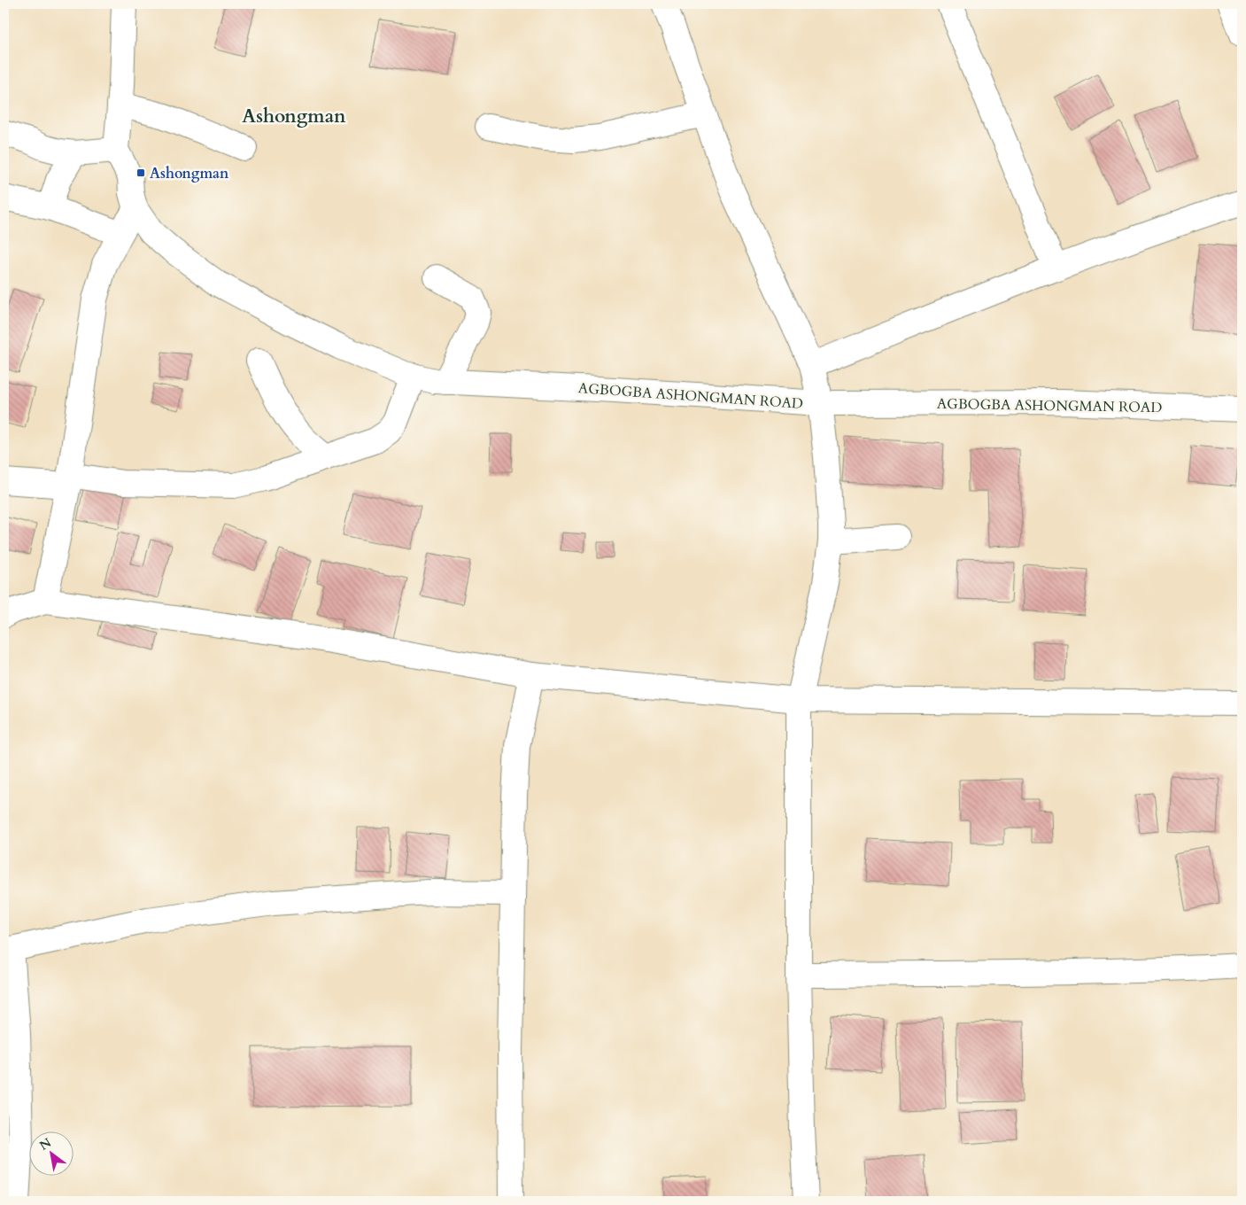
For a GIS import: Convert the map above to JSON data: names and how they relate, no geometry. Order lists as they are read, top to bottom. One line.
{"streets":{"street":["AGBOGBA ASHONGMAN ROAD"]},"districts":["Ashongman"],"places":{"transit":["Ashongman"]},"north":"top left"}
